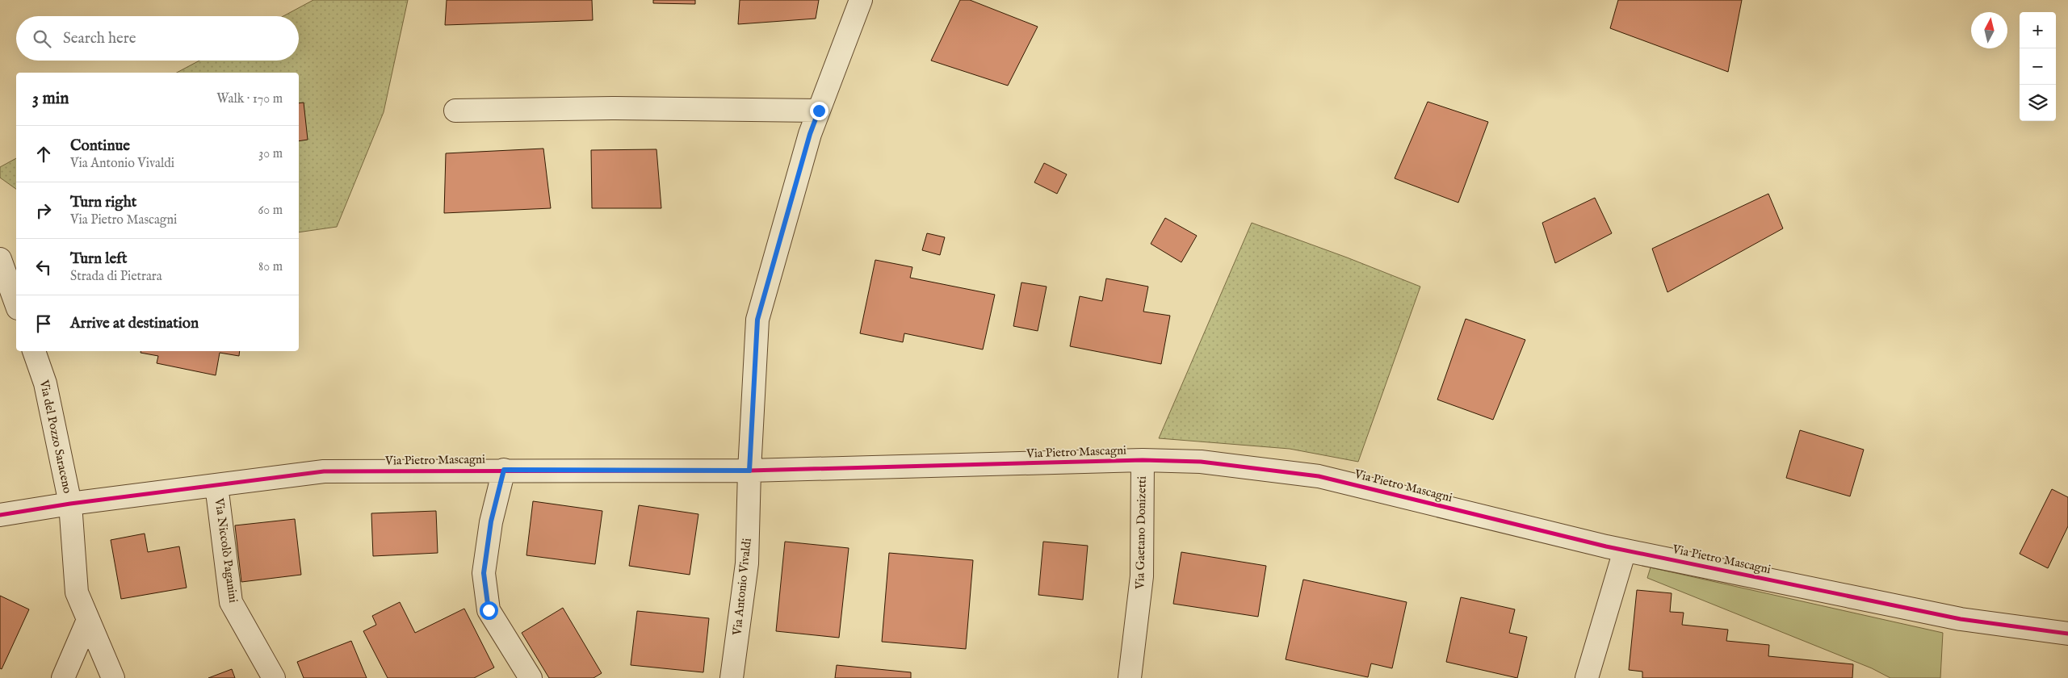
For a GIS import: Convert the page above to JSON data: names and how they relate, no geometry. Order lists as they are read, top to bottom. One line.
{"streets":{"street":["Via del Pozzo Saraceno","Via Pietro Mascagni","Via Gaetano Donizetti","Via Niccolò Paganini","Via Antonio Vivaldi"]},"crossings":[["Via del Pozzo Saraceno","Via Pietro Mascagni"],["Via Pietro Mascagni","Via Gaetano Donizetti"],["Via Pietro Mascagni","Via Niccolò Paganini"],["Via Pietro Mascagni","Via Antonio Vivaldi"]],"north":"top","page":{"map_buttons":["+","−"],"search":"Search here","heading":["3 min","Walk · 170 m"],"list":[["Continue","Via Antonio Vivaldi","30 m"],["Turn right","Via Pietro Mascagni","60 m"],["Turn left","Strada di Pietrara","80 m"],"Arrive at destination"]}}
